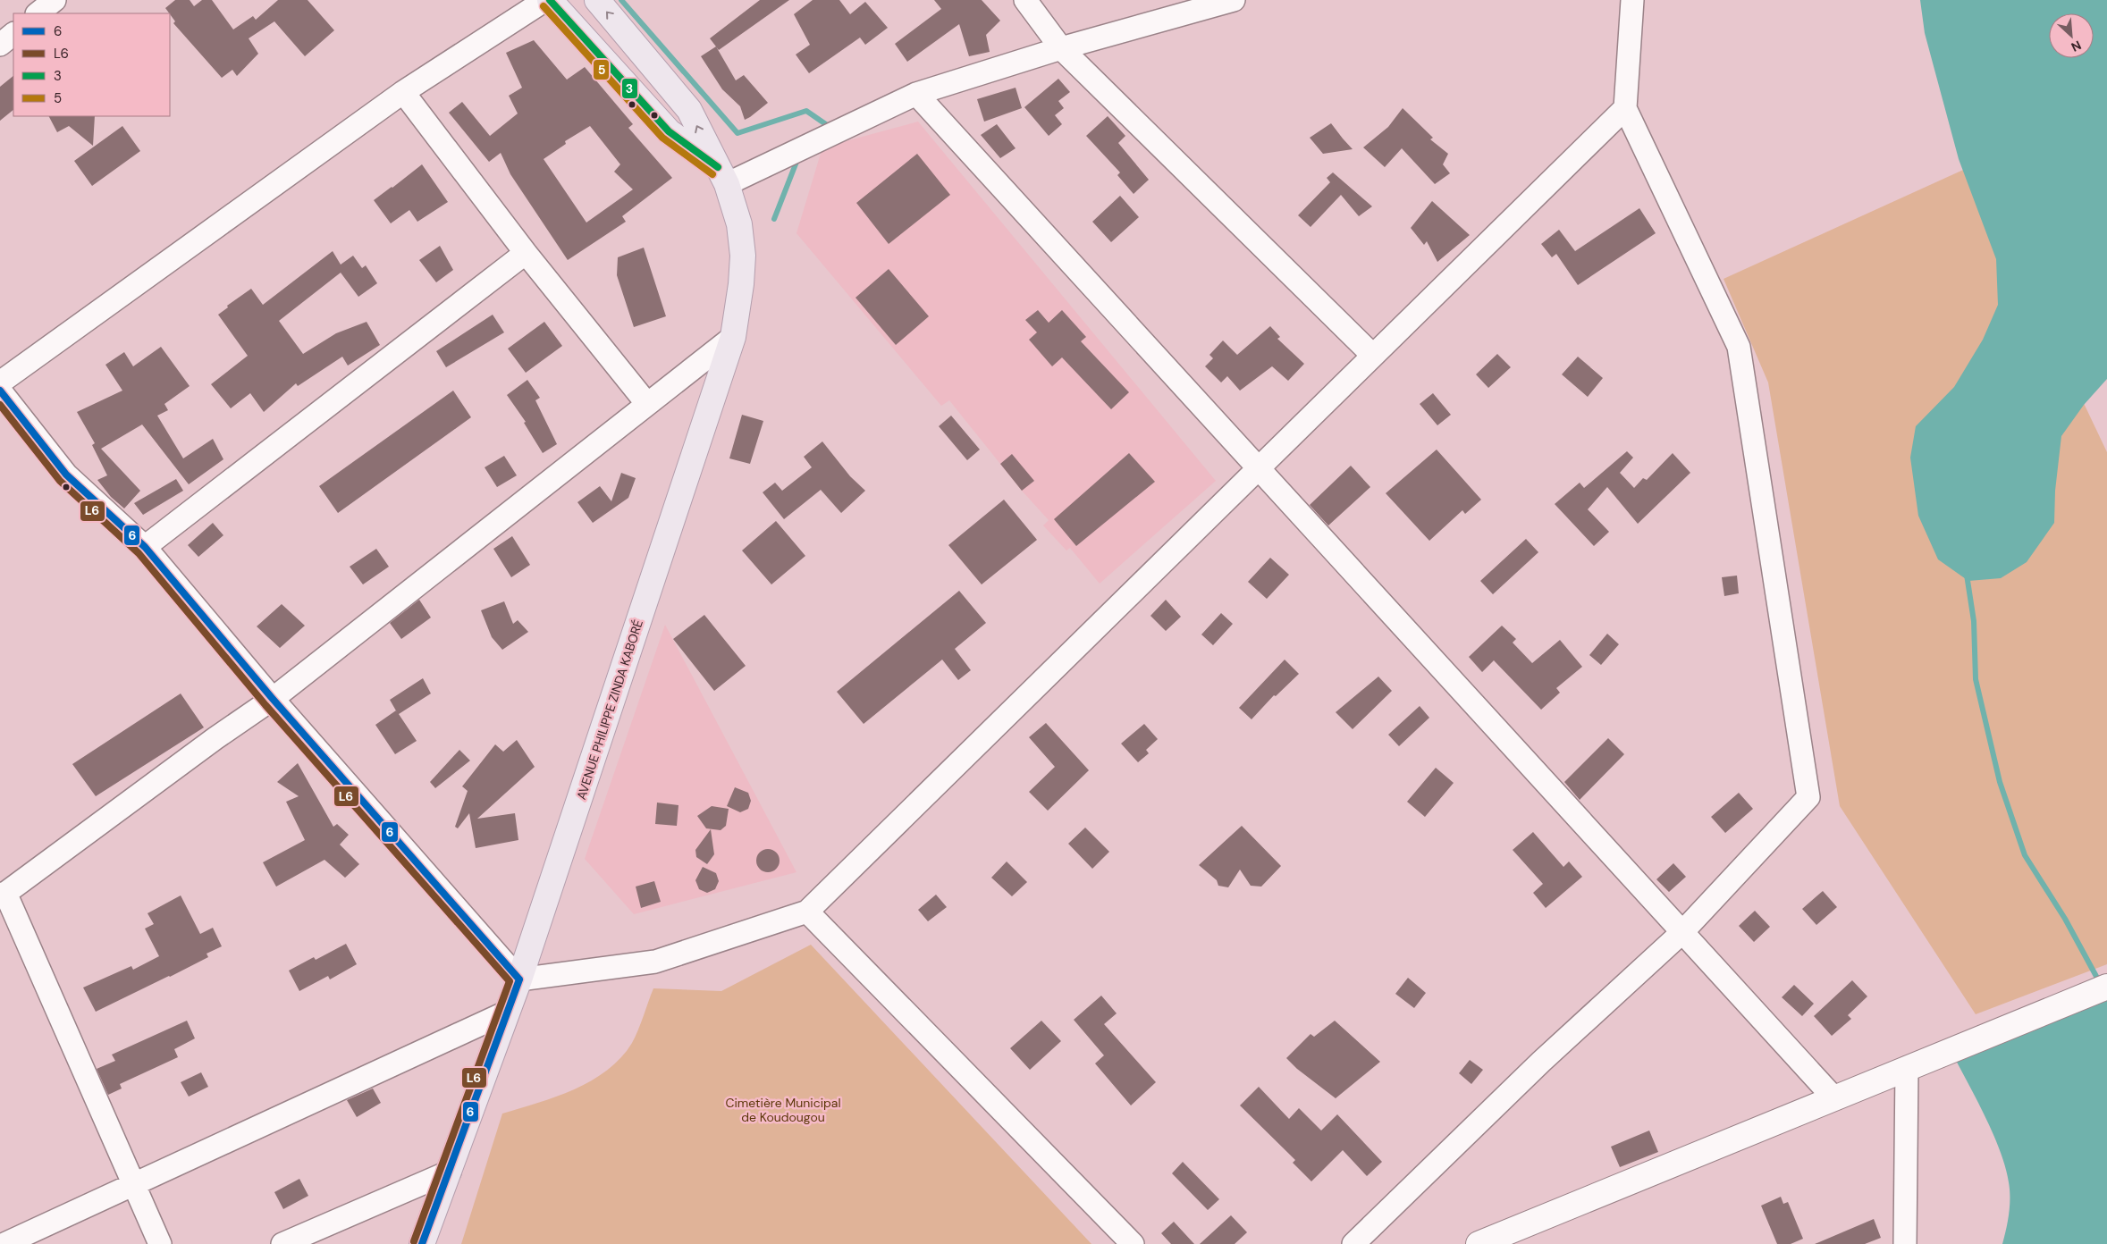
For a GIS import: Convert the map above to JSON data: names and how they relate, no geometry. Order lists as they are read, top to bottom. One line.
{"streets":{"main road":["AVENUE PHILIPPE ZINDA KABORÉ"]},"parks":["Cimetière Municipal de Koudougou"],"lines":["transit line 3","transit line 5","transit line 6","transit line L6"],"legend":["6","L6","3","5"],"north":"bottom right"}
